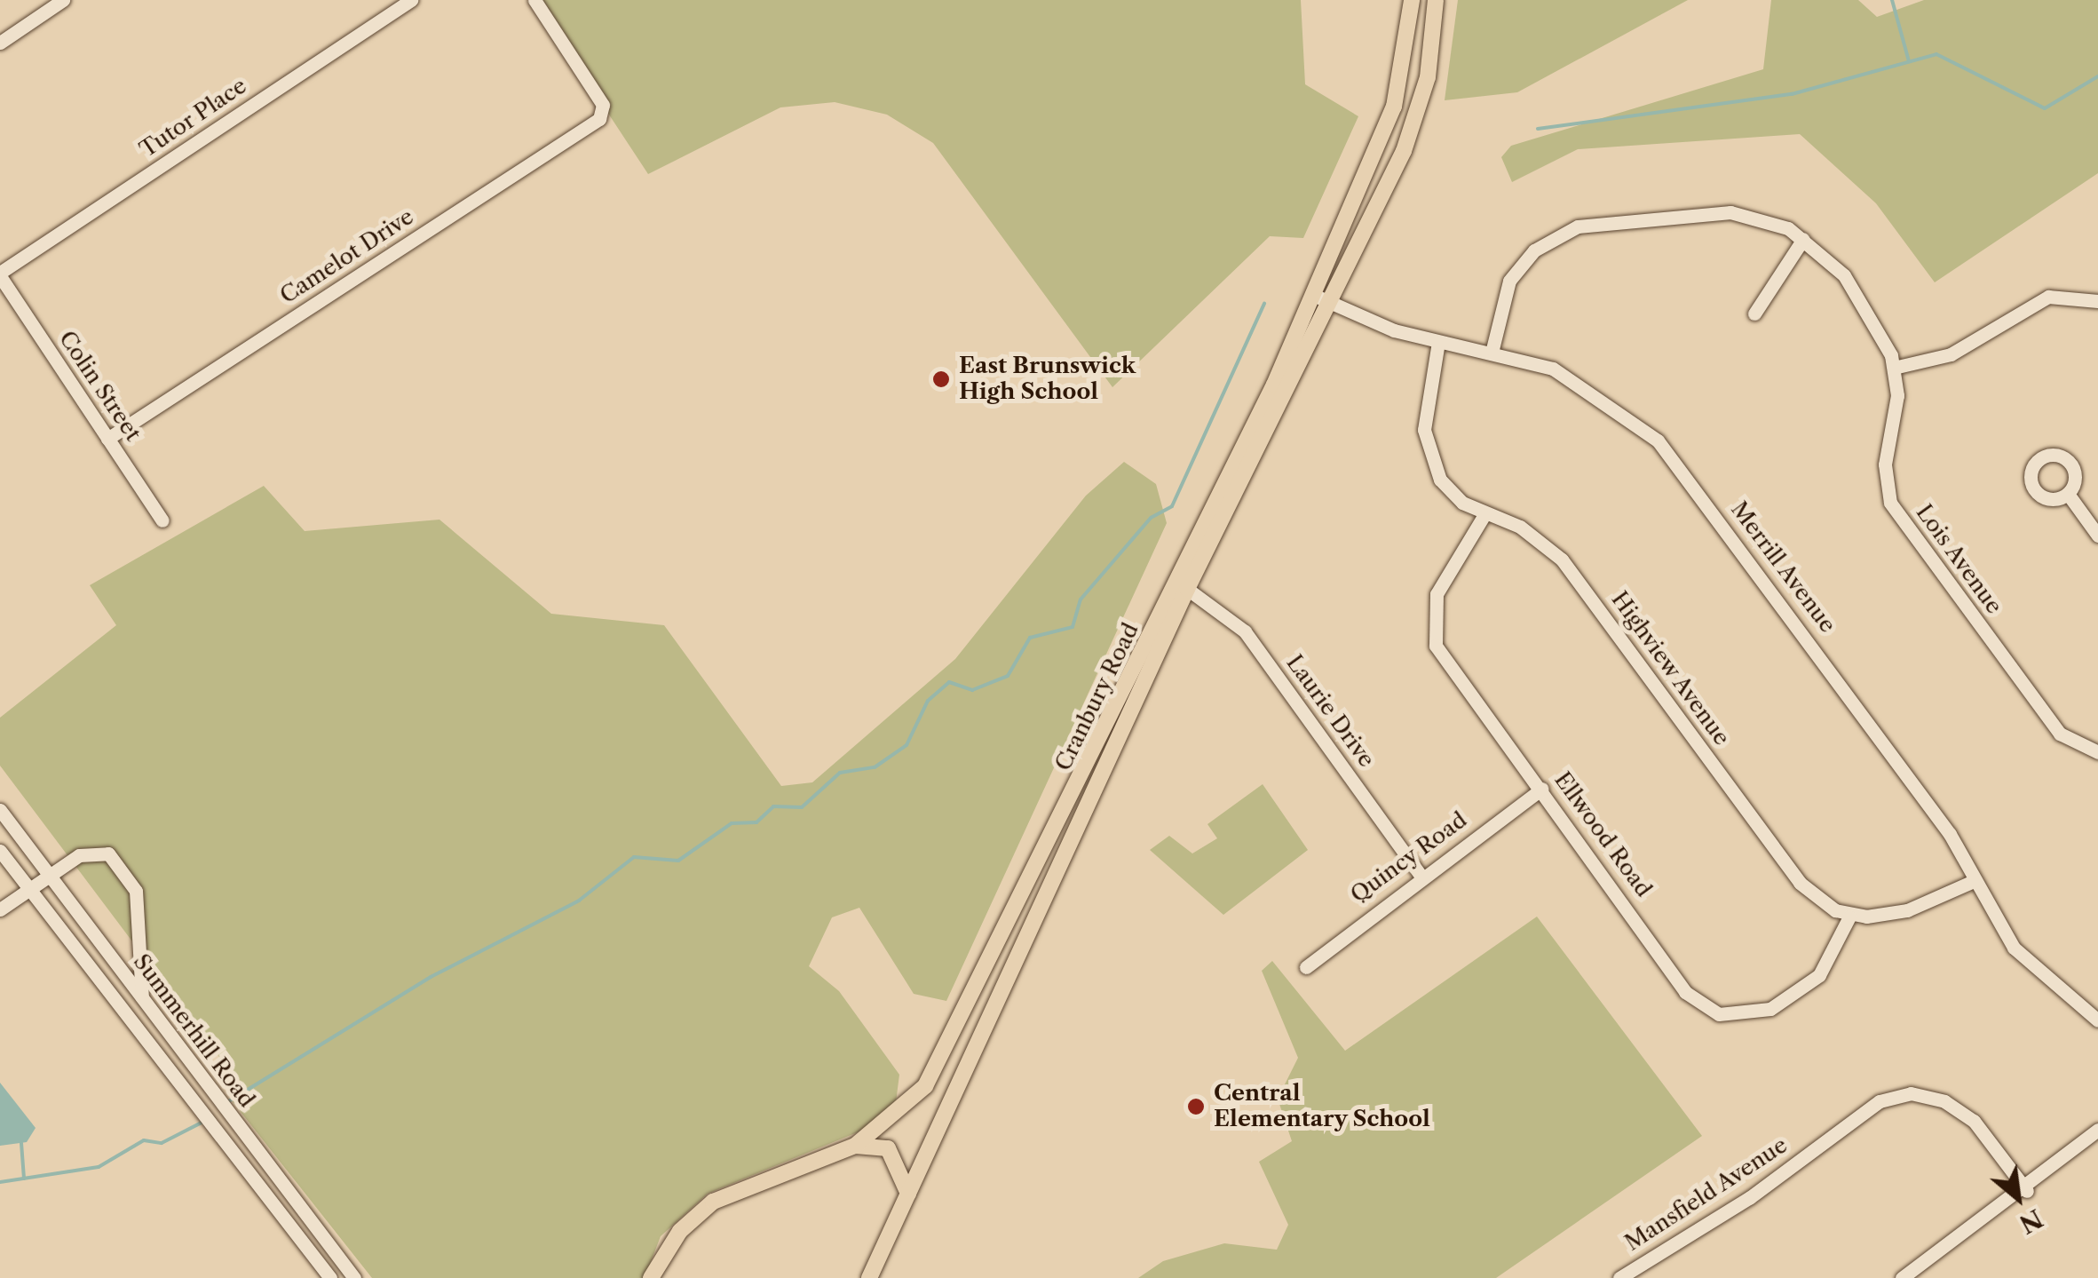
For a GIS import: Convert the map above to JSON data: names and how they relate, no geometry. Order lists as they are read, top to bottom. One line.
{"streets":{"main road":["Cranbury Road"],"street":["Tutor Place","Camelot Drive","Colin Street","Lois Avenue","Merrill Avenue","Highview Avenue","Laurie Drive","Ellwood Road","Quincy Road","Summerhill Road","Mansfield Avenue"]},"crossings":[["Tutor Place","Colin Street"],["Camelot Drive","Colin Street"],["Merrill Avenue","Highview Avenue"],["Merrill Avenue","Cranbury Road"],["Highview Avenue","Ellwood Road"],["Cranbury Road","Laurie Drive"],["Laurie Drive","Quincy Road"],["Ellwood Road","Quincy Road"]],"places":["East Brunswick High School","Central Elementary School"],"north":"bottom right"}
